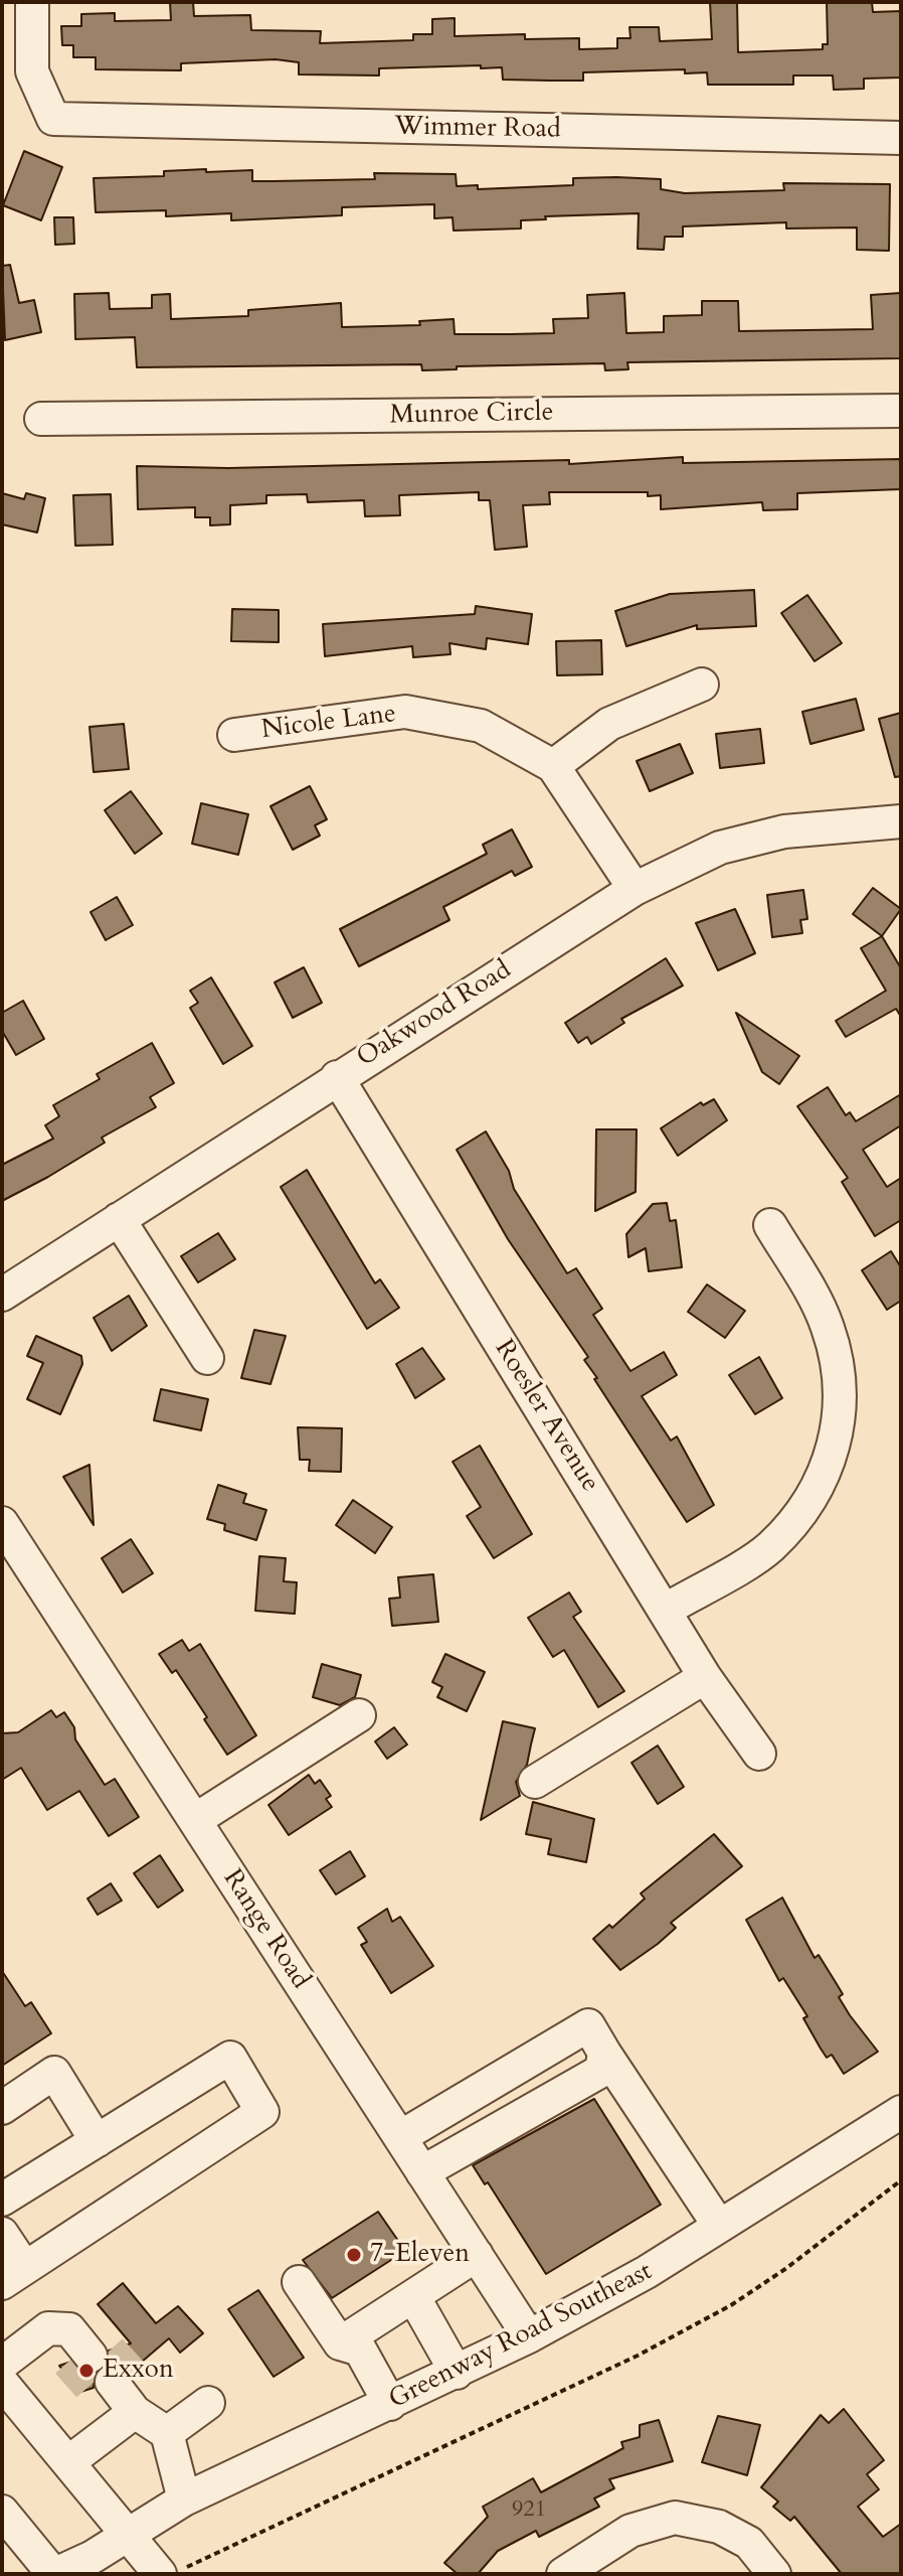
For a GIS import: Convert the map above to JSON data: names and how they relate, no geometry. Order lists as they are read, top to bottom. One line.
{"streets":{"street":["Wimmer Road","Munroe Circle","Nicole Lane","Oakwood Road","Roesler Avenue","Range Road","Greenway Road Southeast"]},"crossings":[["Nicole Lane","Oakwood Road"],["Oakwood Road","Roesler Avenue"],["Range Road","Greenway Road Southeast"]],"places":["7-Eleven","Exxon"],"house_numbers":["921"]}
